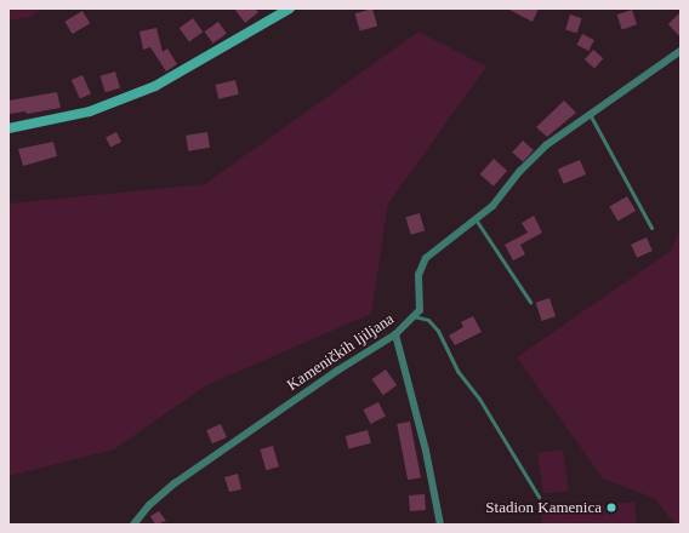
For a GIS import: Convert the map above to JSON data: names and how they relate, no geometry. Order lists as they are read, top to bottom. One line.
{"streets":{"street":["Kameničkih ljiljana"]},"places":["Stadion Kamenica"]}
